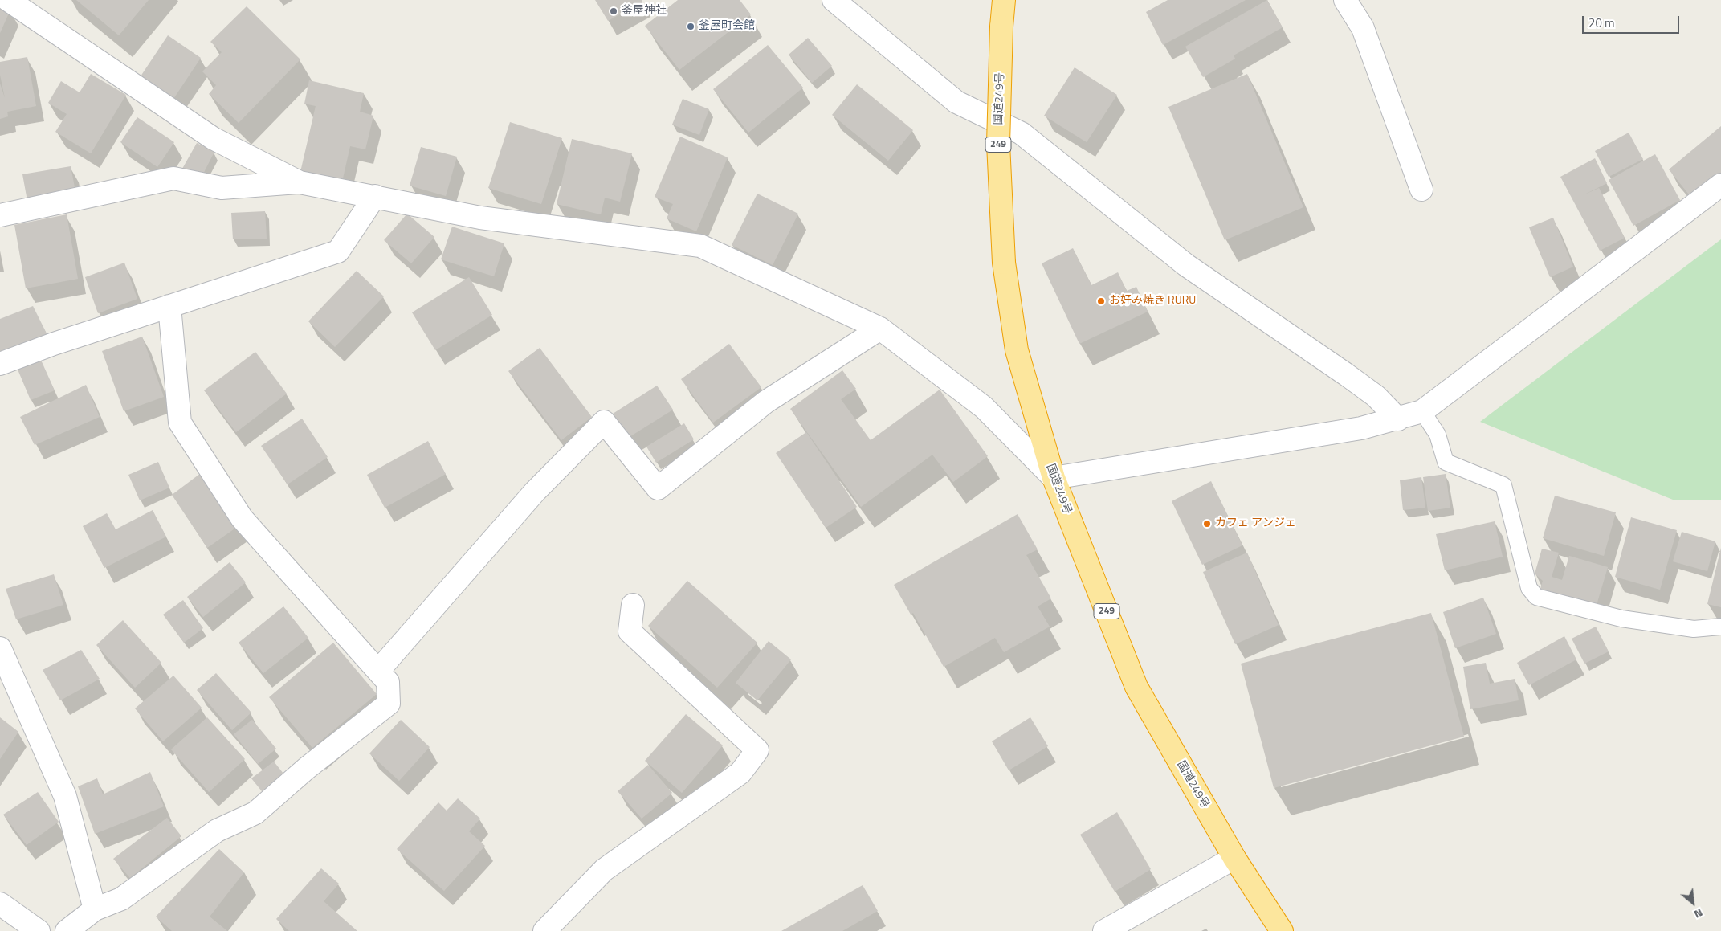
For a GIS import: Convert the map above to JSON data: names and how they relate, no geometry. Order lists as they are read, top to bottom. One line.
{"streets":{"highway":["国道249号","249"]},"places":["釜屋神社","釜屋町会館","お好み焼き RURU","カフェ アンジェ"],"scale_bar":"20 m","north":"bottom right"}
